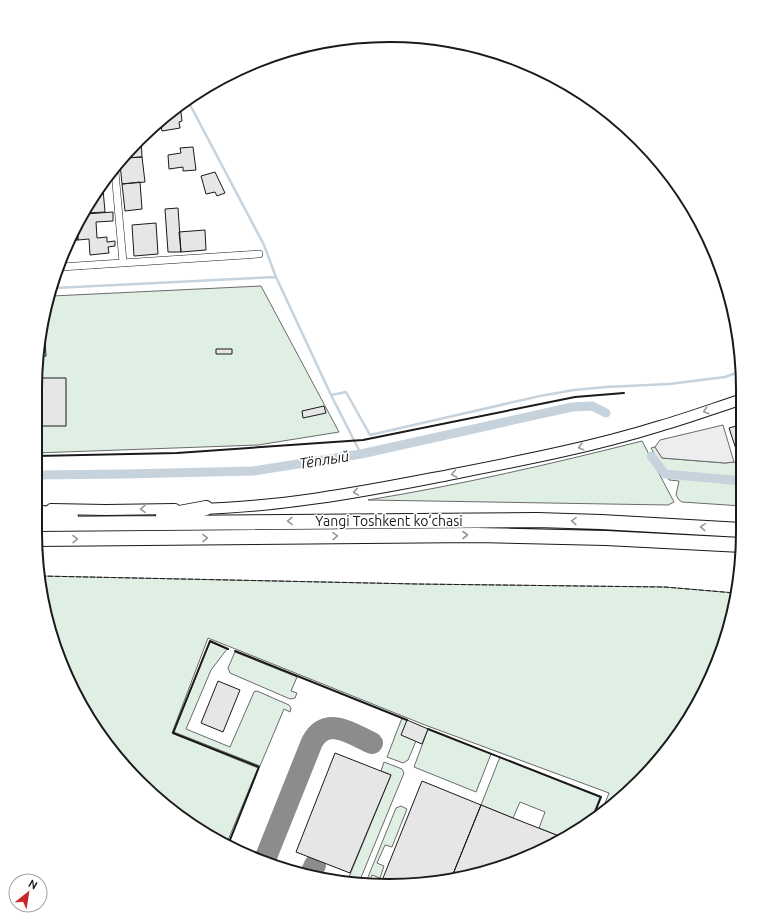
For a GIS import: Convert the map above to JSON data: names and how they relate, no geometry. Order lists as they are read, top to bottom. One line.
{"streets":{"highway":["Yangi Toshkent ko‘chasi"]},"water":["Тёплый"],"north":"top right"}
